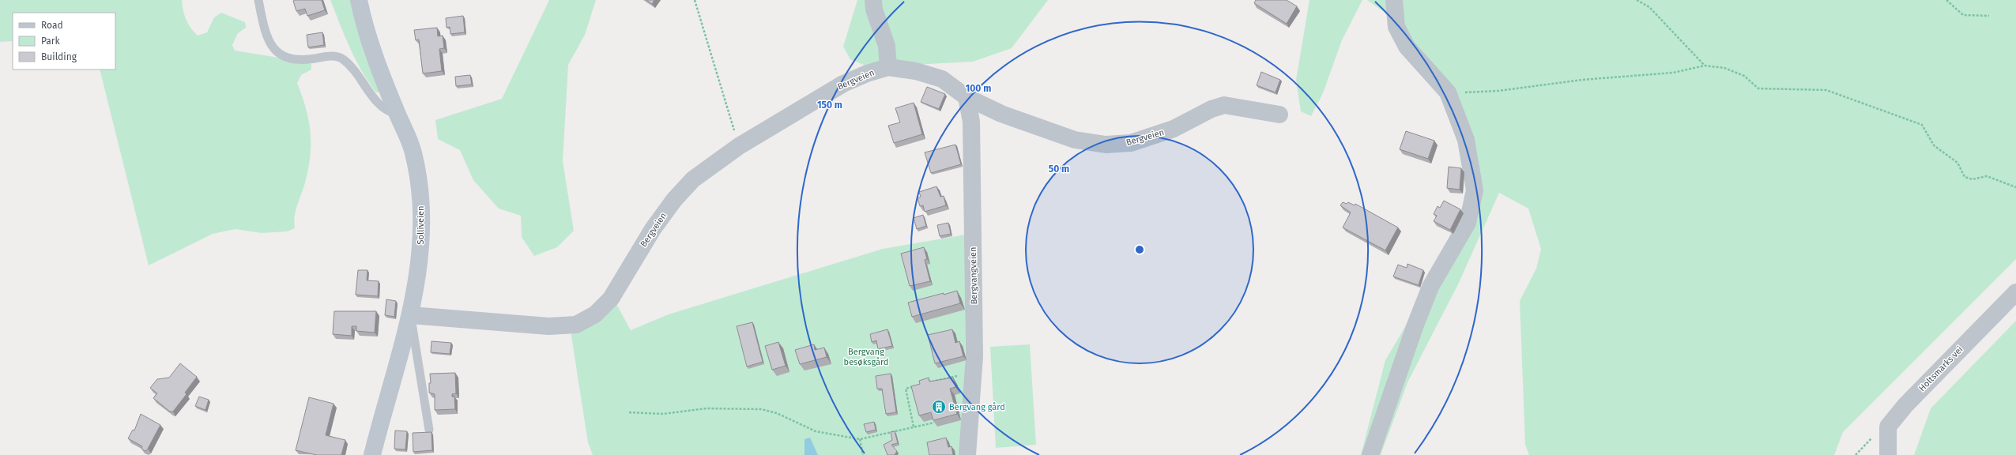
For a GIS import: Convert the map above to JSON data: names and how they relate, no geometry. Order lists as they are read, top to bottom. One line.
{"streets":{"street":["Bergveien","Solliveien","Bergvangveien","Holtsmarks vei"]},"crossings":[["Bergveien","Solliveien"],["Bergveien","Bergvangveien"]],"parks":["Bergvang besøksgård"],"places":{"building":["Bergvang gård"]},"legend":["Road","Park","Building"],"rings":["100 m","150 m","50 m"]}
